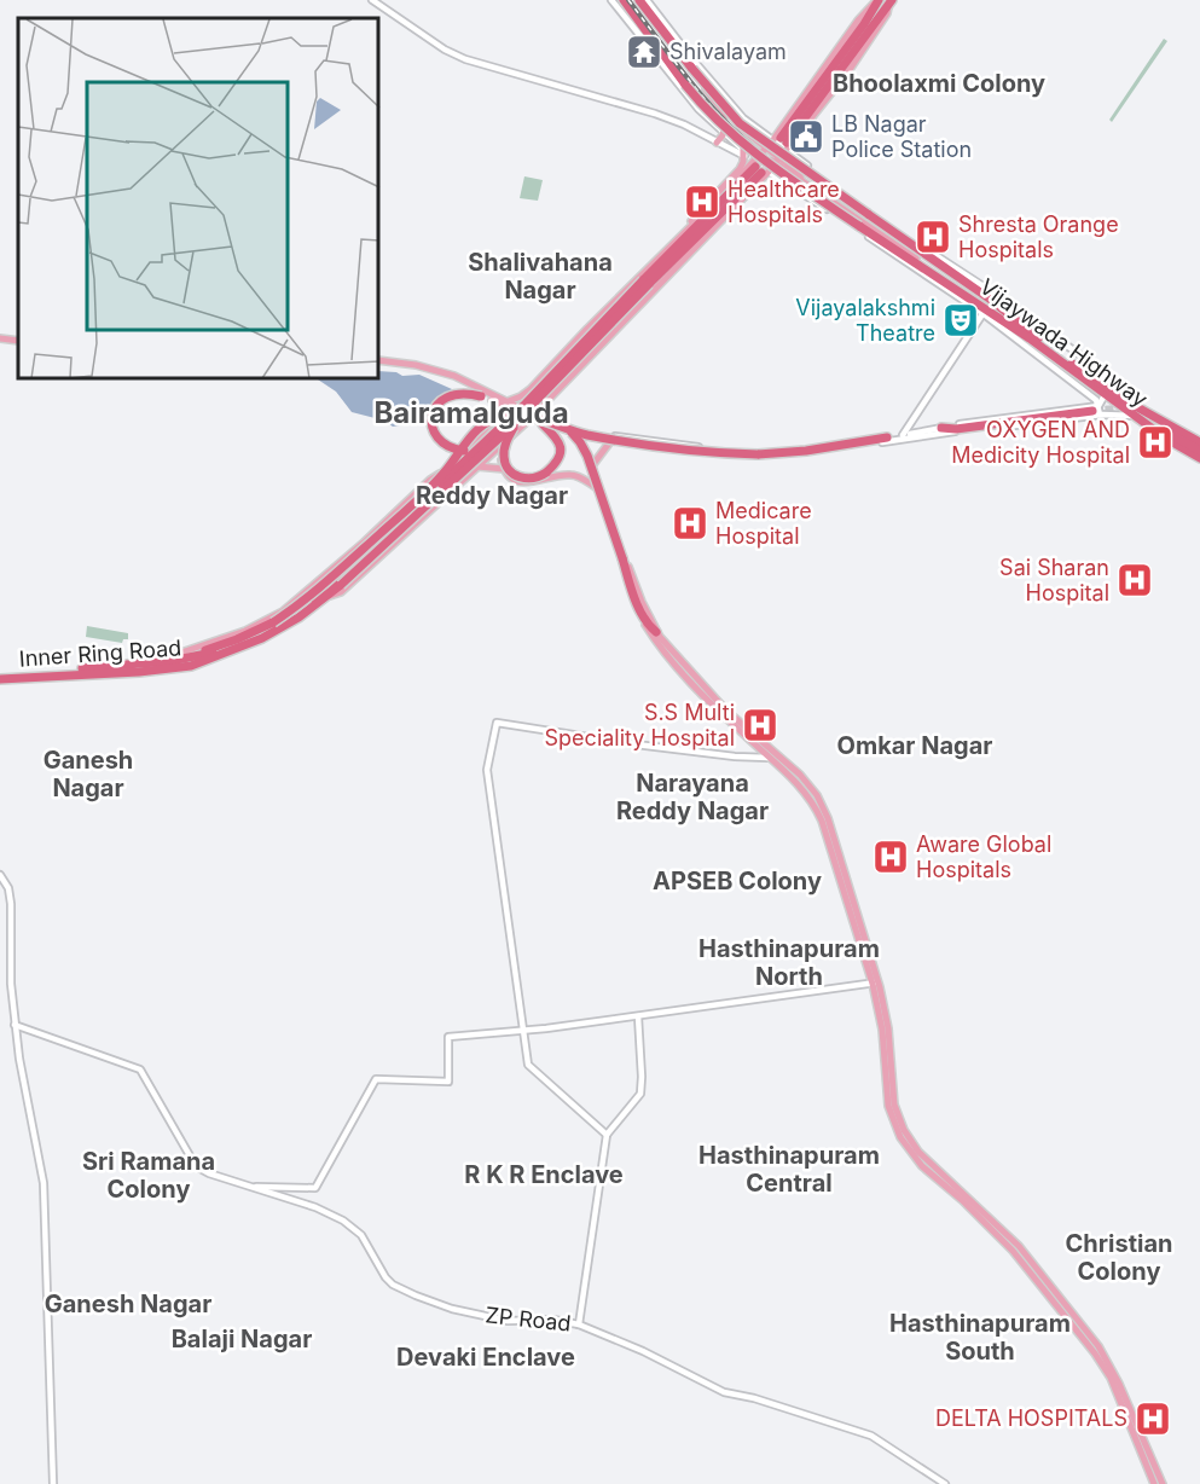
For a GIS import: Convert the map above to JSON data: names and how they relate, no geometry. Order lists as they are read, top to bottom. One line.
{"streets":{"highway":["Vijaywada Highway","Inner Ring Road"],"street":["ZP Road"]},"crossings":[["Vijaywada Highway","Inner Ring Road"]],"districts":["Bhoolaxmi Colony","Shalivahana Nagar","Bairamalguda","Reddy Nagar","Omkar Nagar","Ganesh Nagar","Narayana Reddy Nagar","APSEB Colony","Hasthinapuram North","Hasthinapuram Central","Sri Ramana Colony","R K R Enclave","Christian Colony","Ganesh Nagar","Hasthinapuram South","Balaji Nagar","Devaki Enclave"],"places":{"temple":["Shivalayam"],"public building":["LB Nagar Police Station"],"hospital":["Healthcare Hospitals","Shresta Orange Hospitals","OXYGEN AND Medicity Hospital","Medicare Hospital","Sai Sharan Hospital","S.S Multi Speciality Hospital","Aware Global Hospitals","DELTA HOSPITALS"],"theatre":["Vijayalakshmi Theatre"]}}
